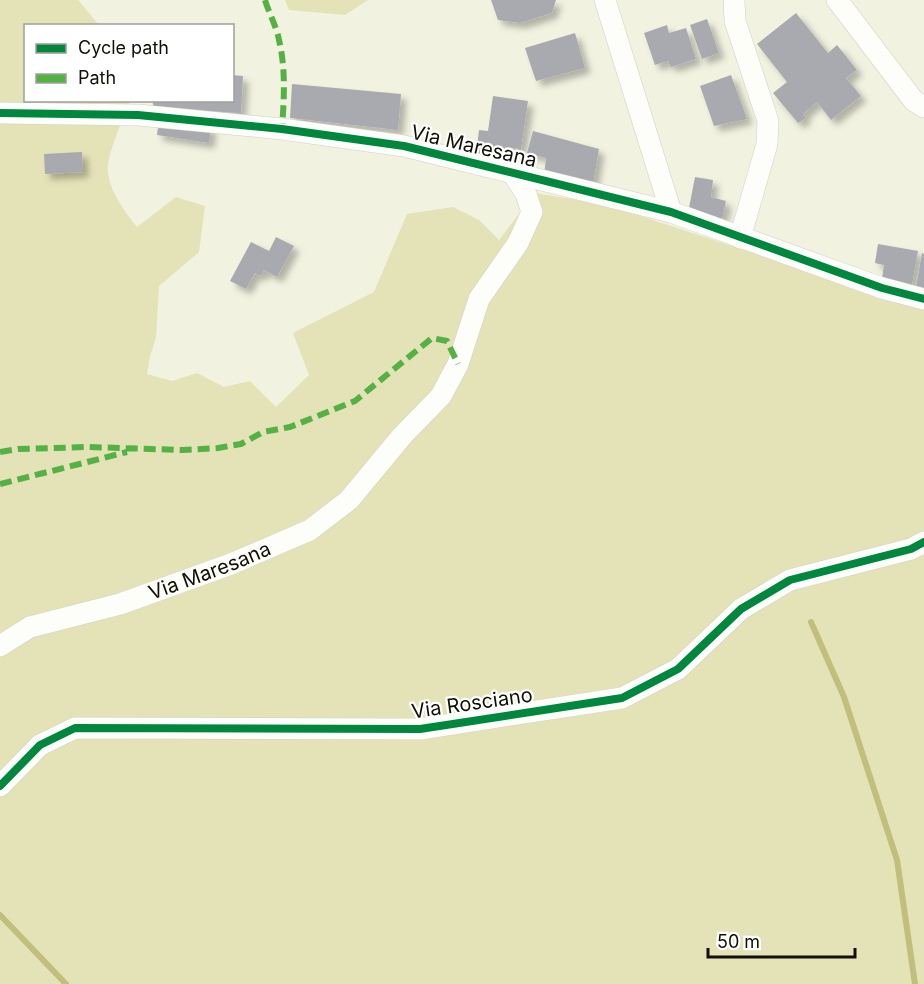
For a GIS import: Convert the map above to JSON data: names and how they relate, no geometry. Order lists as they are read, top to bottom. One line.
{"streets":{"street":["Via Maresana","Via Rosciano"]},"legend":["Cycle path","Path"],"scale_bar":"50 m"}
